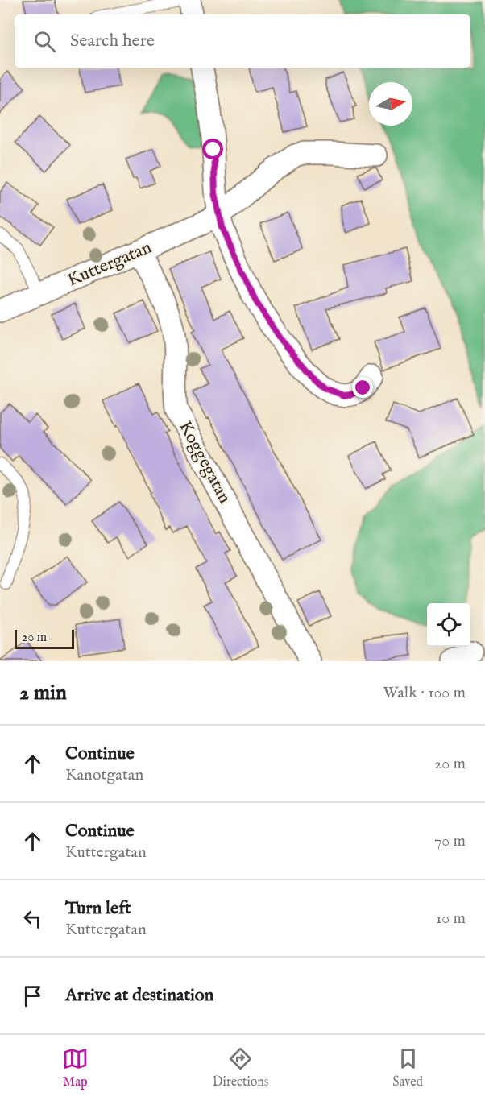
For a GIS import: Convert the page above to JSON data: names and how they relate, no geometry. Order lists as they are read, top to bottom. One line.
{"streets":{"street":["Kuttergatan","Koggegatan"]},"crossings":[["Kuttergatan","Koggegatan"]],"scale_bar":"20 m","north":"right","page":{"search":"Search here","scale":"20 m","heading":["2 min","Walk · 100 m"],"list":[["Continue","Kanotgatan","20 m"],["Continue","Kuttergatan","70 m"],["Turn left","Kuttergatan","10 m"],"Arrive at destination"],"nav":["Map","Directions","Saved"]}}
